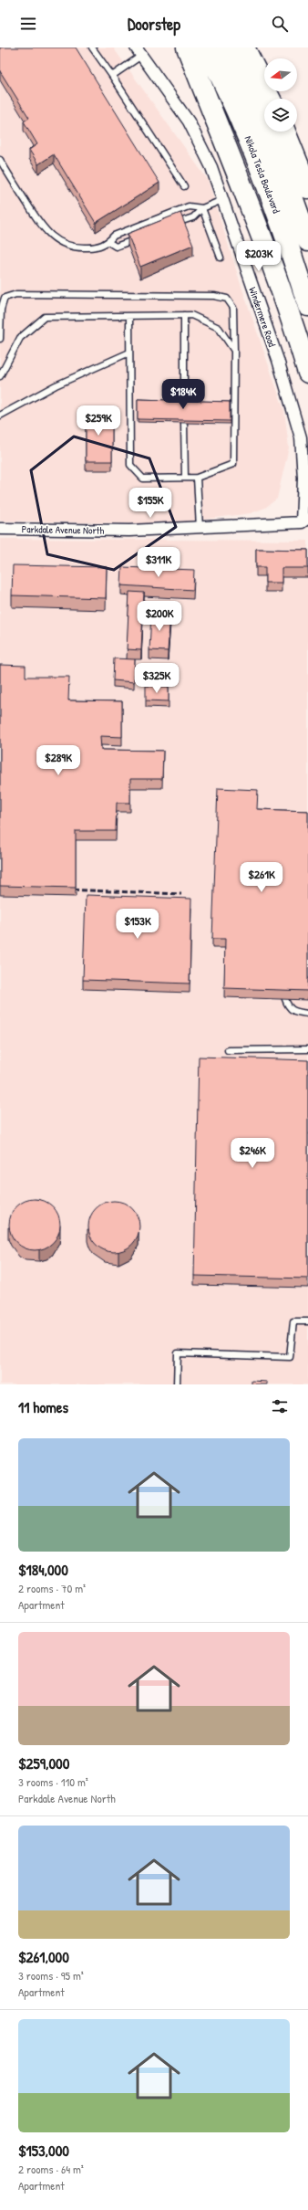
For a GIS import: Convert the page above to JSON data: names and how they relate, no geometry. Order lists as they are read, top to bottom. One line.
{"streets":{"highway":["Nikola Tesla Boulevard"],"street":["Windermere Road","Parkdale Avenue North"]},"crossings":[["Windermere Road","Parkdale Avenue North"]],"north":"left","page":{"header":"Doorstep","price":["$203K","$184K","$259K","$155K","$311K","$200K","$325K","$289K","$261K","$153K","$246K"],"heading":"11 homes","list":[{"name":"$184,000","note":"2 rooms · 70 m² · Apartment"},{"name":"$259,000","note":"3 rooms · 110 m² · Parkdale Avenue North"},{"name":"$261,000","note":"3 rooms · 95 m² · Apartment"},{"name":"$153,000","note":"2 rooms · 64 m² · Apartment"}]}}
